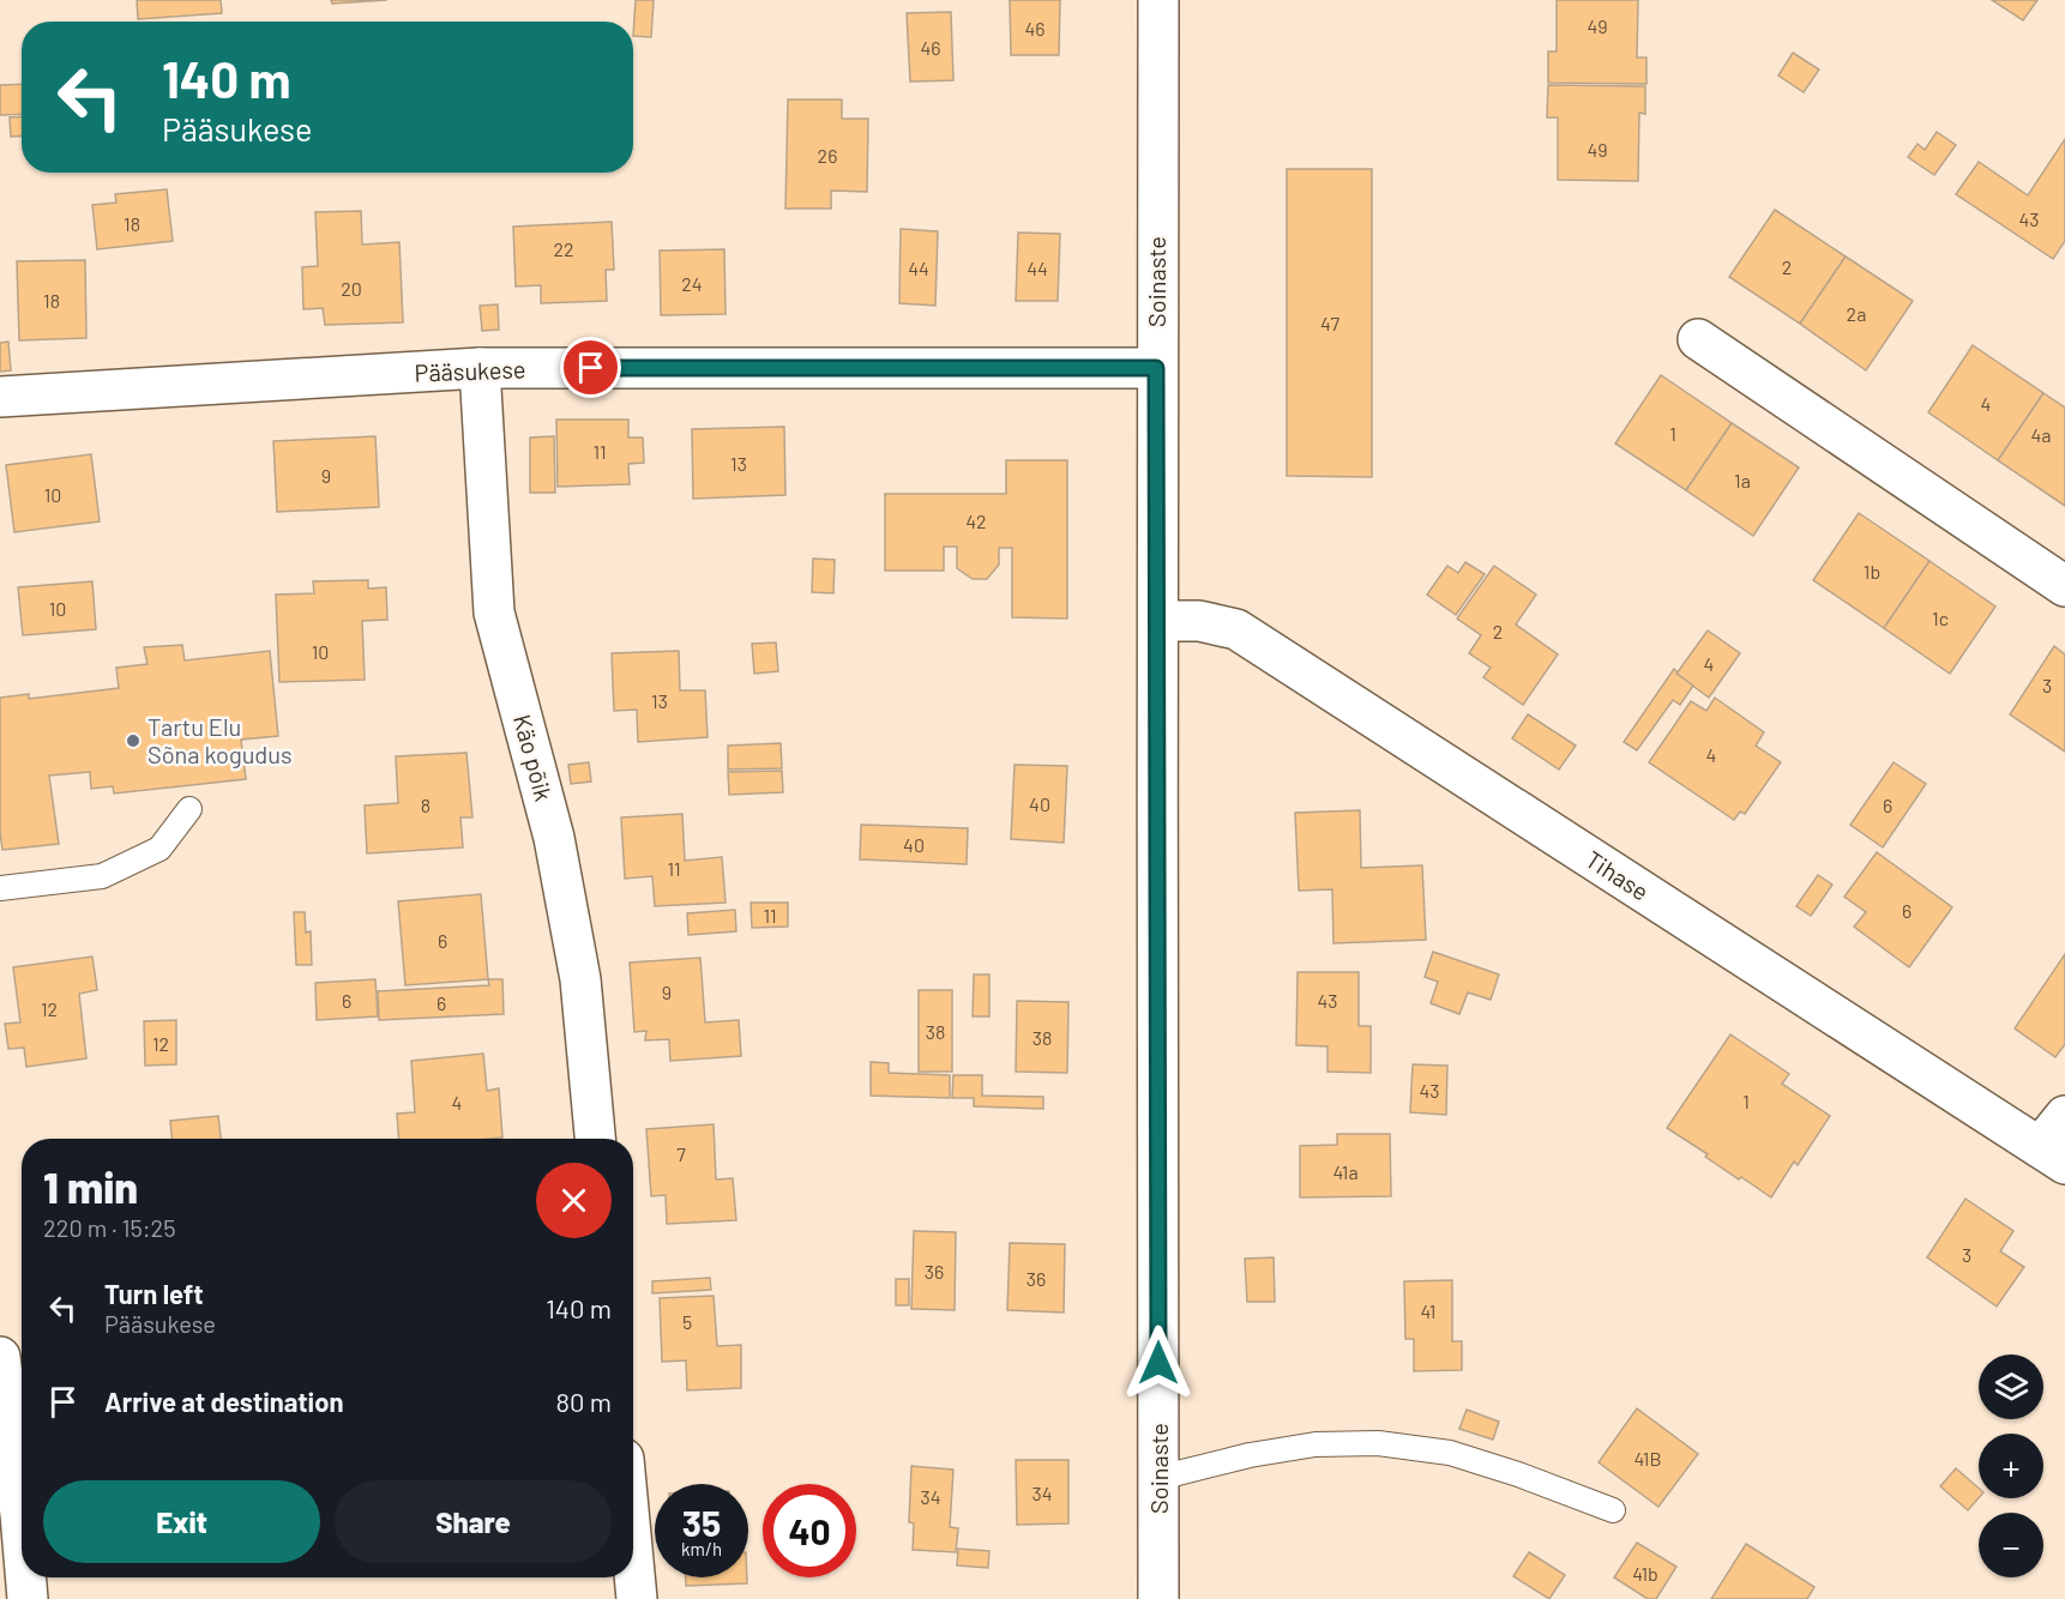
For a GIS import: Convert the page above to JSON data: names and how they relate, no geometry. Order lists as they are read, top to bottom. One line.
{"streets":{"street":["Soinaste","Pääsukese","Käo põik","Tihase"]},"crossings":[["Soinaste","Pääsukese"],["Soinaste","Tihase"],["Pääsukese","Käo põik"]],"places":["Tartu Elu Sõna kogudus"],"house_numbers":["49","46","46","49","26","43","18","22","2","44","44","24","20","18","2a","47","4","1","4a","11","13","9","1a","10","42","1b","10","1c","2","10","4","3","13","4","40","8","6","40","11","6","11","6","9","6","43","6","12","38","38","12","43","1","4","7","41a","3","36","36","41","5","41B","34","34","41b"],"page":{"turn":["140 m","Pääsukese"],"heading":["1 min","220 m · 15:25"],"list":[{"name":"Turn left","note":"Pääsukese","value":"140 m"},{"name":"Arrive at destination","value":"80 m"}],"map_buttons":["+","−"],"buttons":["Exit","Share"],"speed":"35 km/h","limit":"40"}}
